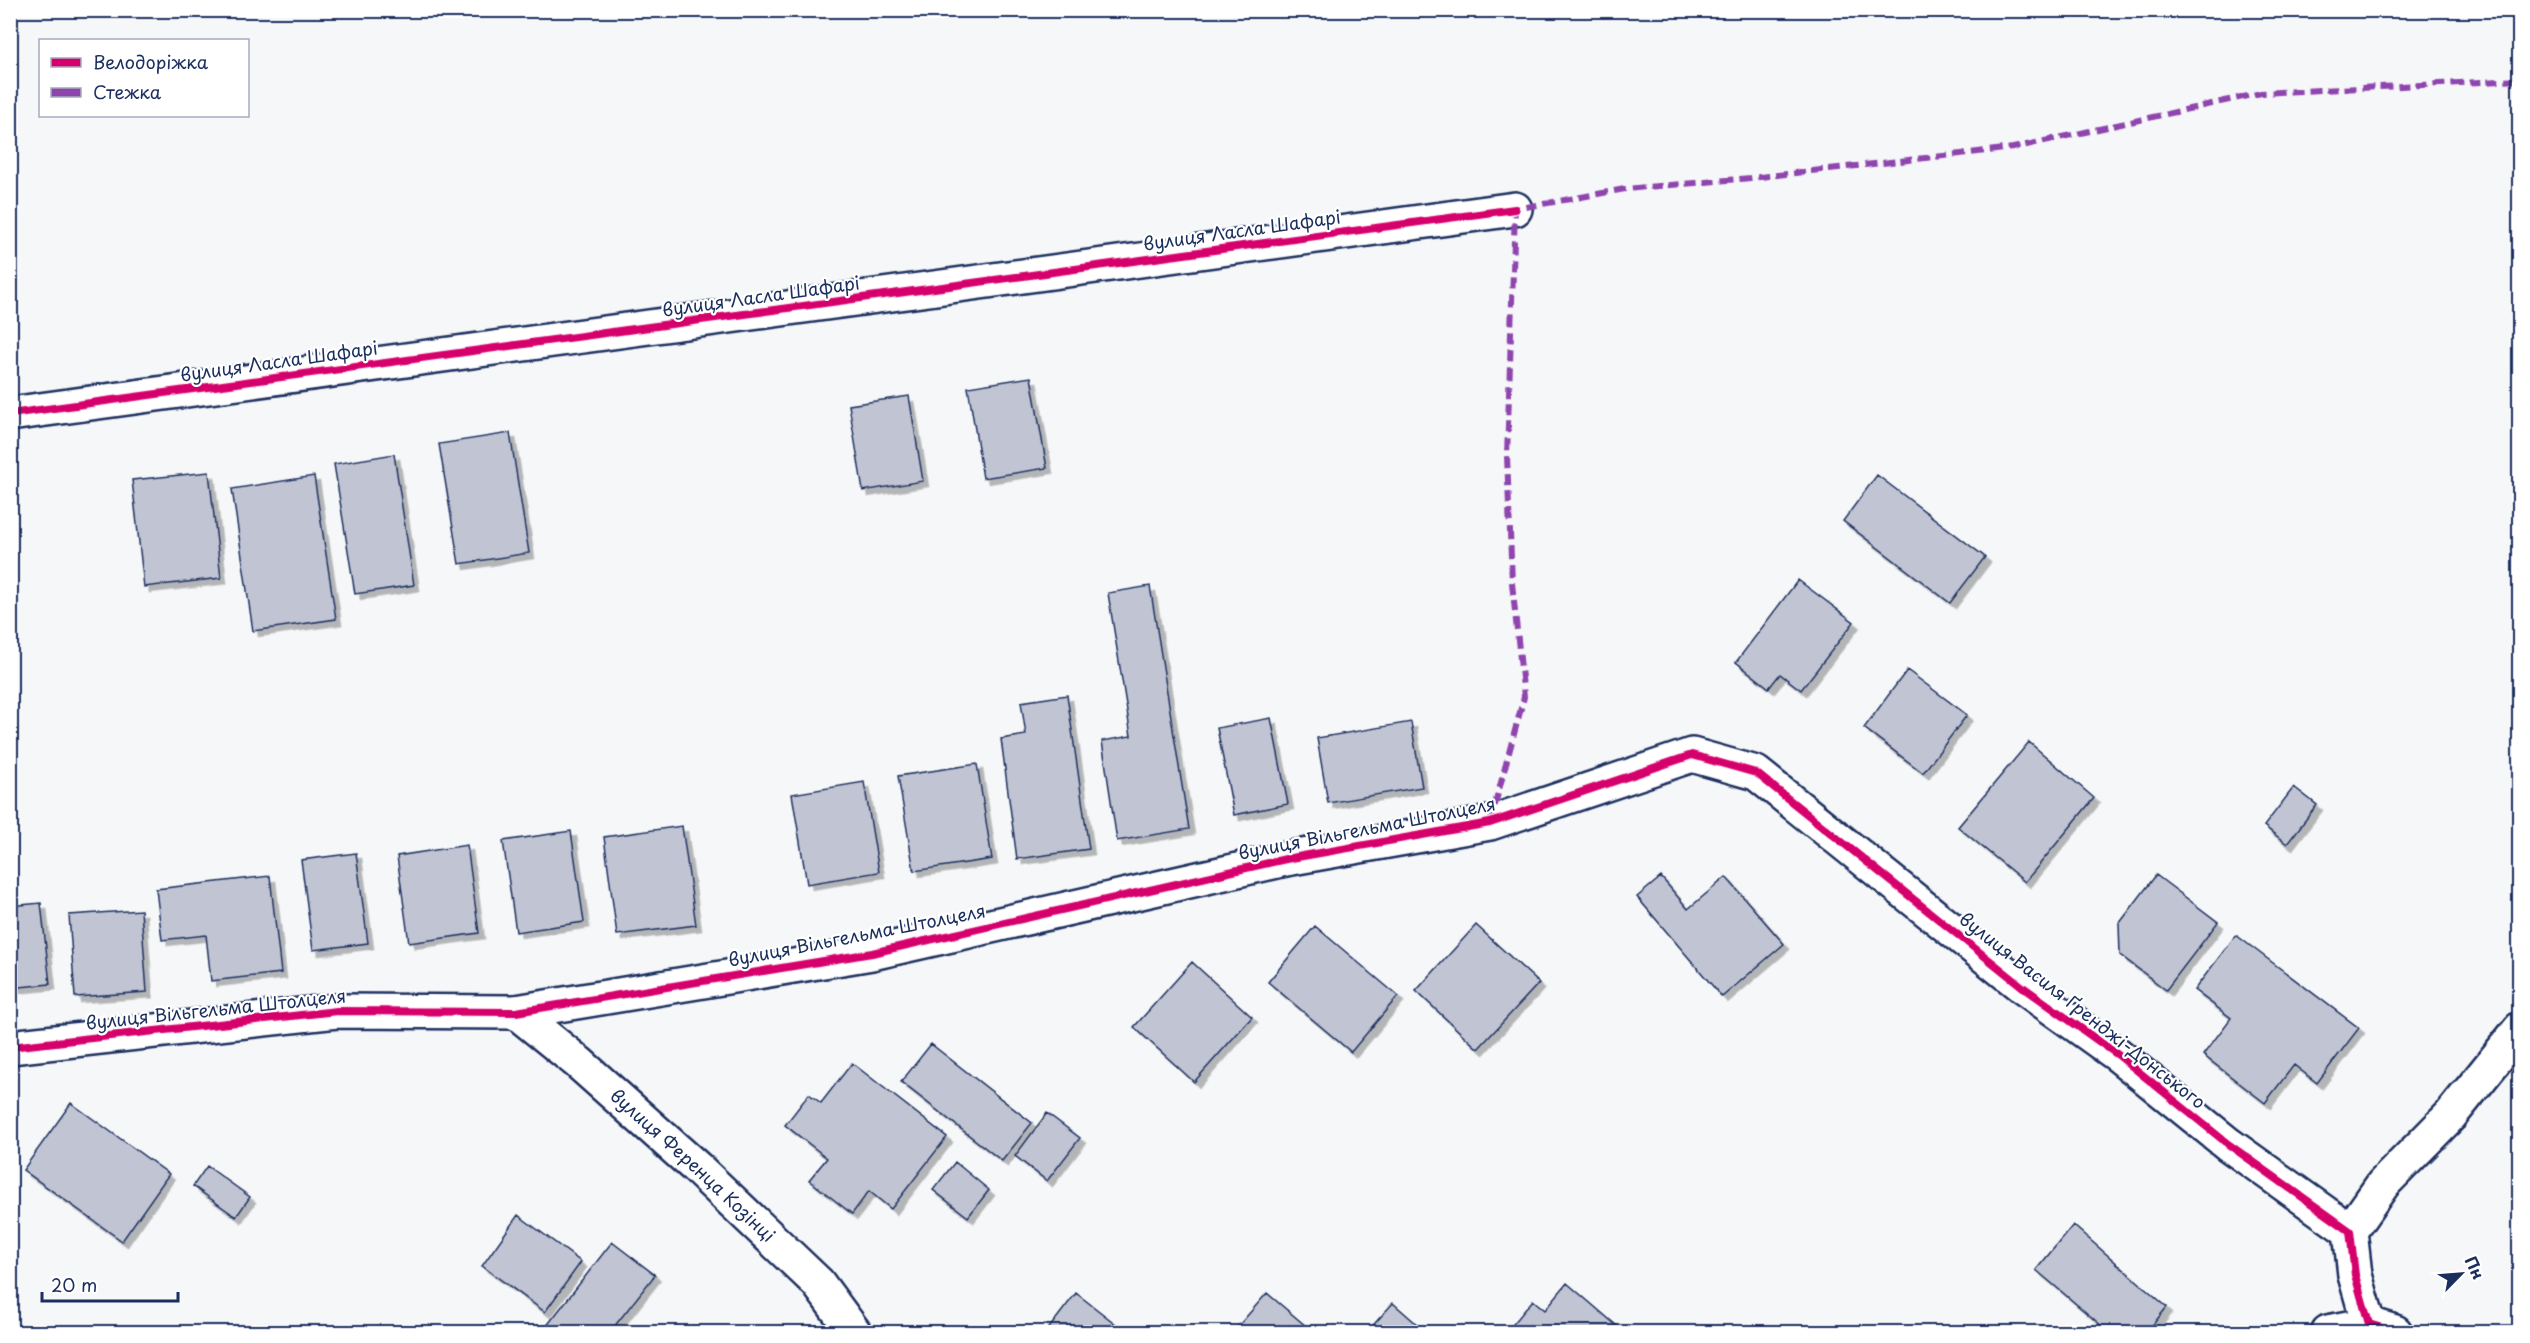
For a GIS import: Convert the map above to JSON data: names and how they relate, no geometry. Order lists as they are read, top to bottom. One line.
{"streets":{"street":["вулиця Ласла Шафарі","вулиця Вільгельма Штолцеля","вулиця Василя Ґренджі-Донського","вулиця Ференца Козінці"]},"crossings":[["вулиця Вільгельма Штолцеля","вулиця Василя Ґренджі-Донського"],["вулиця Вільгельма Штолцеля","вулиця Ференца Козінці"]],"legend":["Велодоріжка","Стежка"],"scale_bar":"20 m","north":"top right"}
